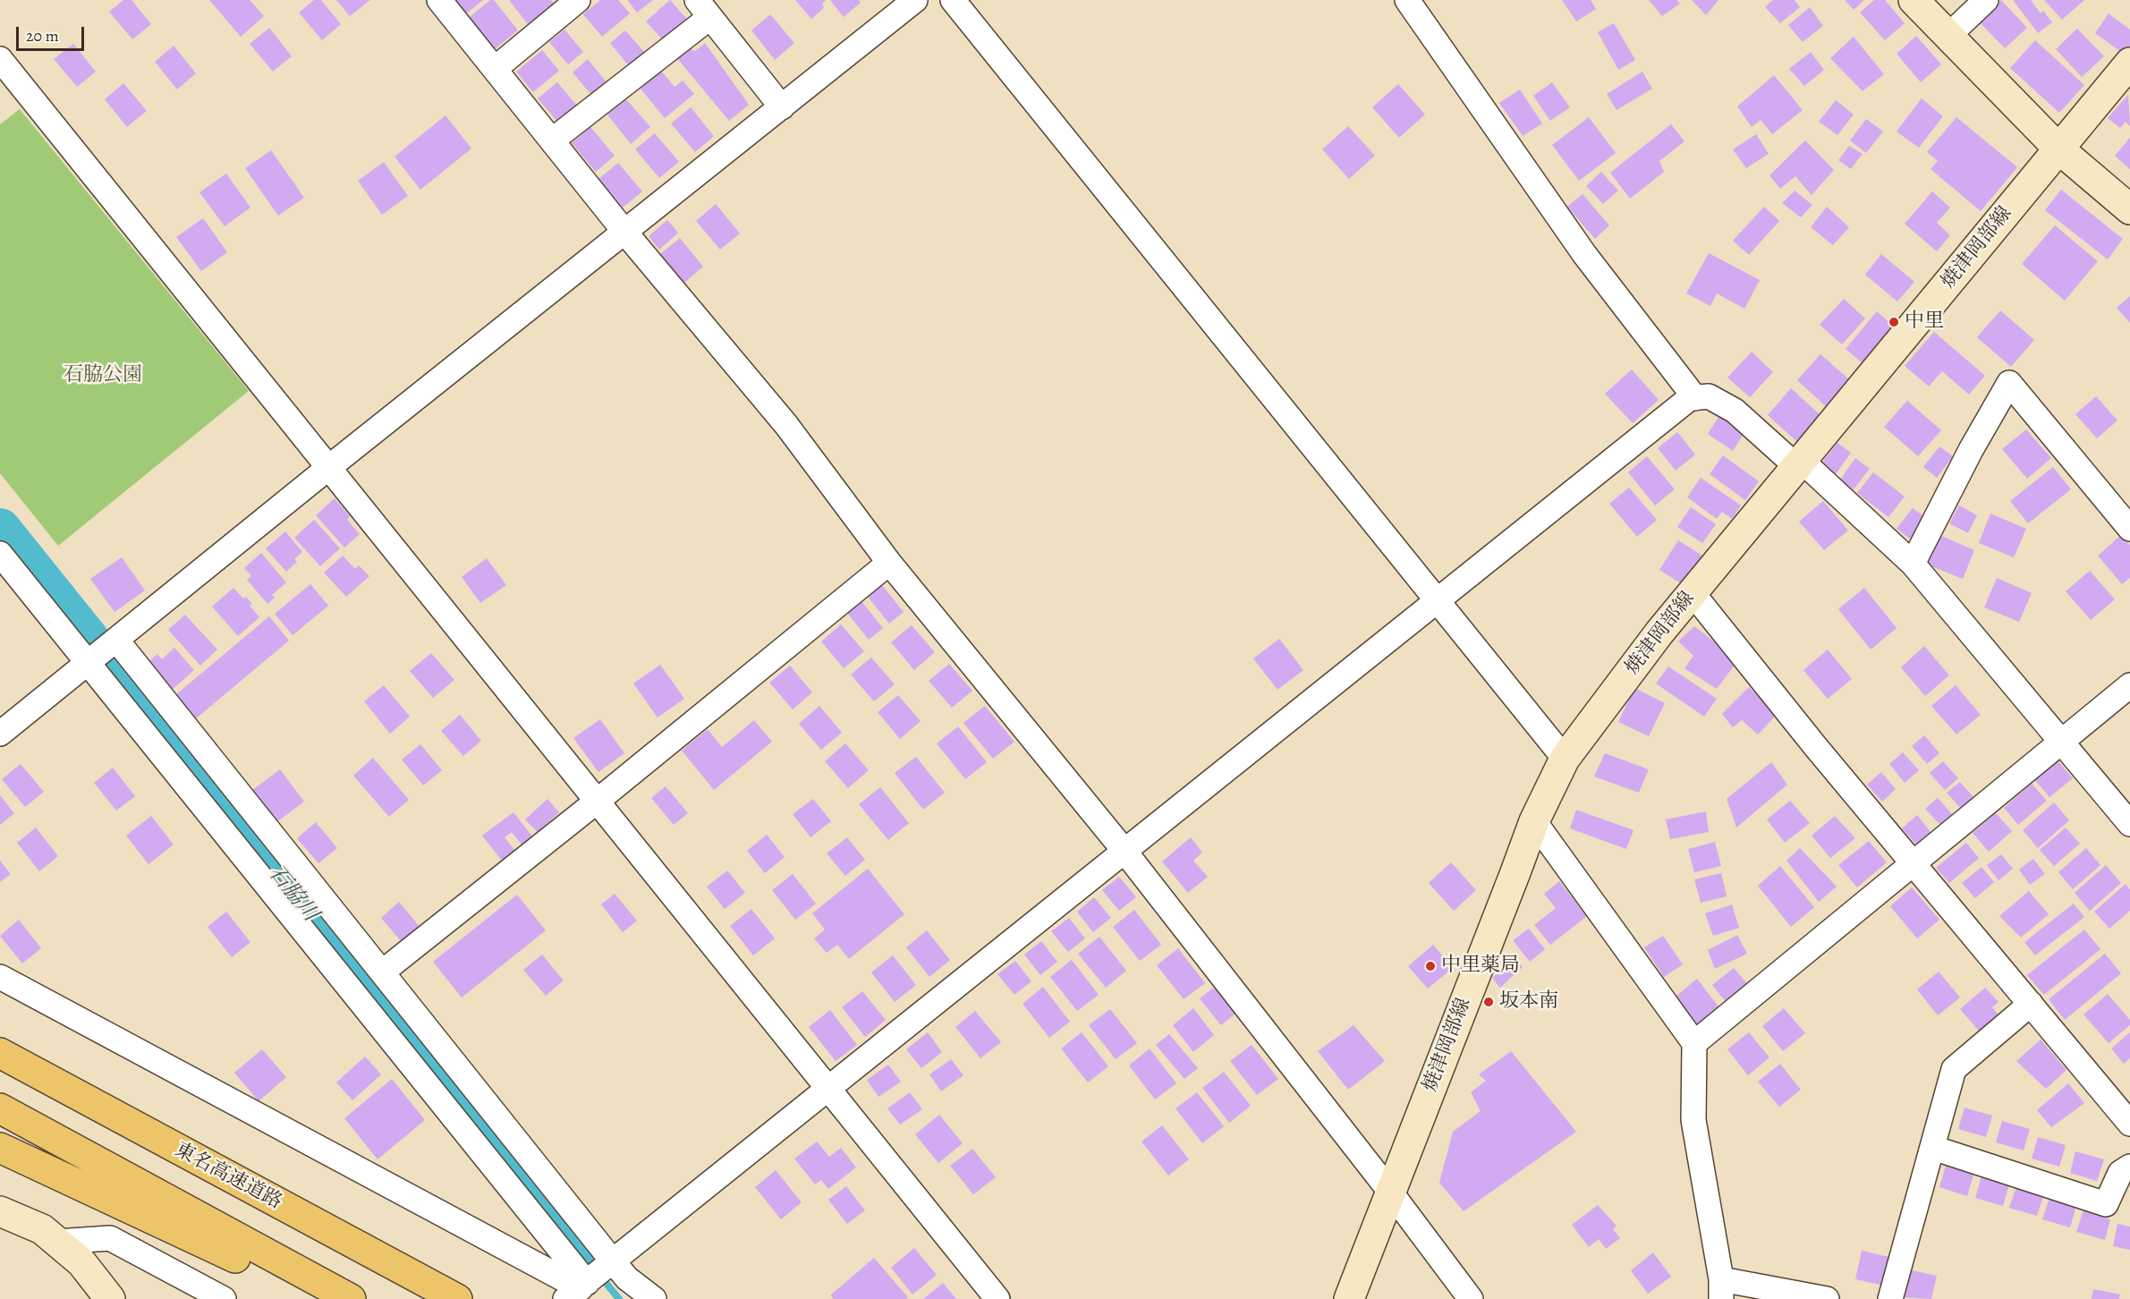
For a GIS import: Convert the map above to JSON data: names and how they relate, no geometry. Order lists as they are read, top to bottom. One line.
{"streets":{"highway":["東名高速道路"],"main road":["焼津岡部線"]},"water":["石脇川"],"parks":["石脇公園"],"places":["中里","中里薬局","坂本南"],"scale_bar":"20 m"}
